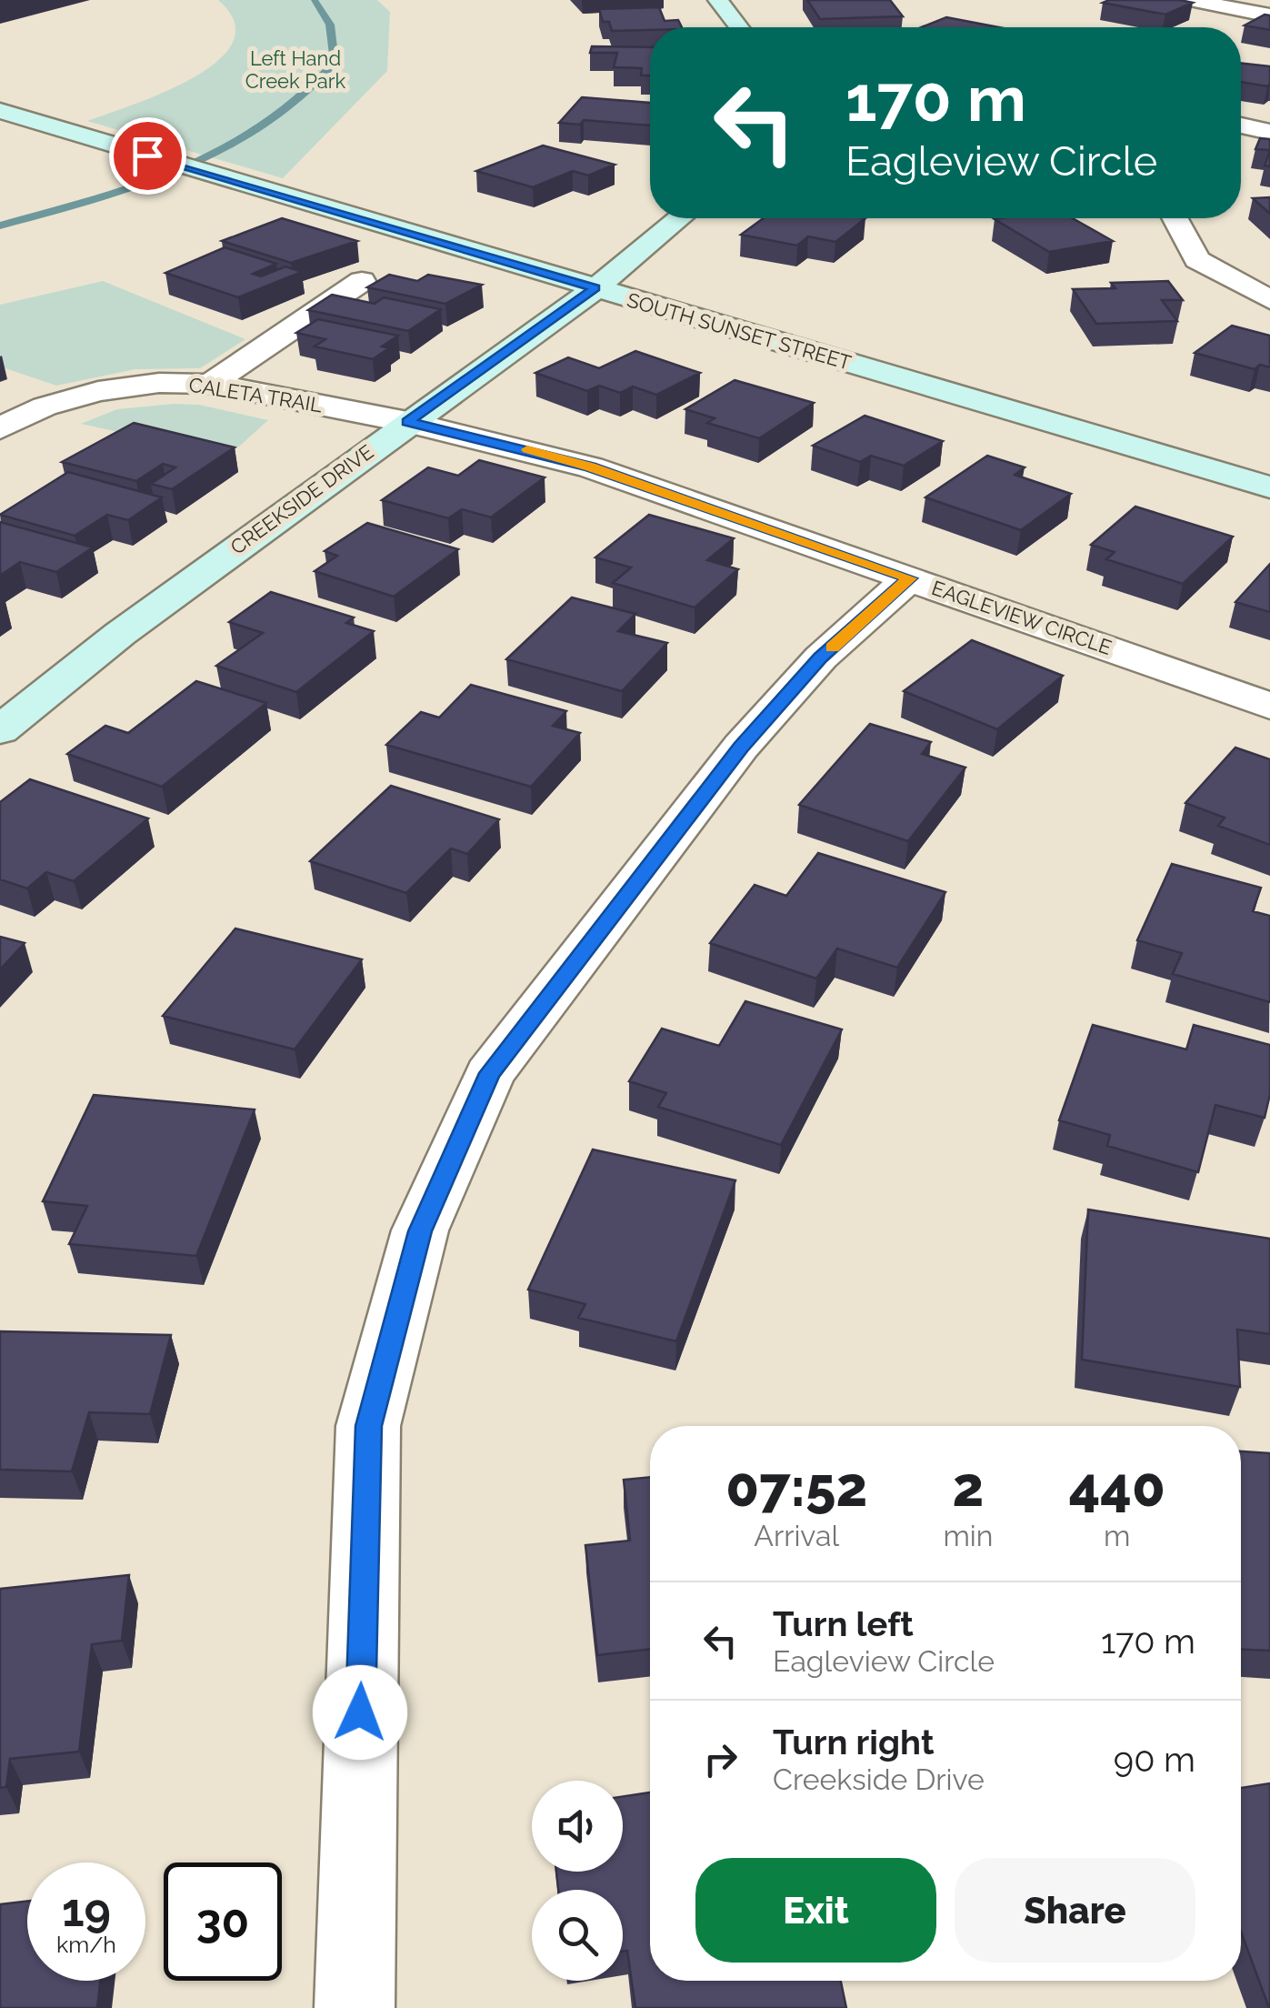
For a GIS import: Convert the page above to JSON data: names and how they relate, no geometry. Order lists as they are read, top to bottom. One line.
{"streets":{"street":["SOUTH SUNSET STREET","CALETA TRAIL","CREEKSIDE DRIVE","EAGLEVIEW CIRCLE"]},"crossings":[["SOUTH SUNSET STREET","CREEKSIDE DRIVE"],["CALETA TRAIL","CREEKSIDE DRIVE"],["CALETA TRAIL","EAGLEVIEW CIRCLE"],["CREEKSIDE DRIVE","EAGLEVIEW CIRCLE"]],"parks":["Left Hand Creek Park"],"page":{"turn":["170 m","Eagleview Circle"],"eta":["07:52","Arrival","2","min","440","m"],"list":[{"name":"Turn left","note":"Eagleview Circle","value":"170 m"},{"name":"Turn right","note":"Creekside Drive","value":"90 m"}],"buttons":["Exit","Share"],"speed":"19 km/h","limit":"30"}}
